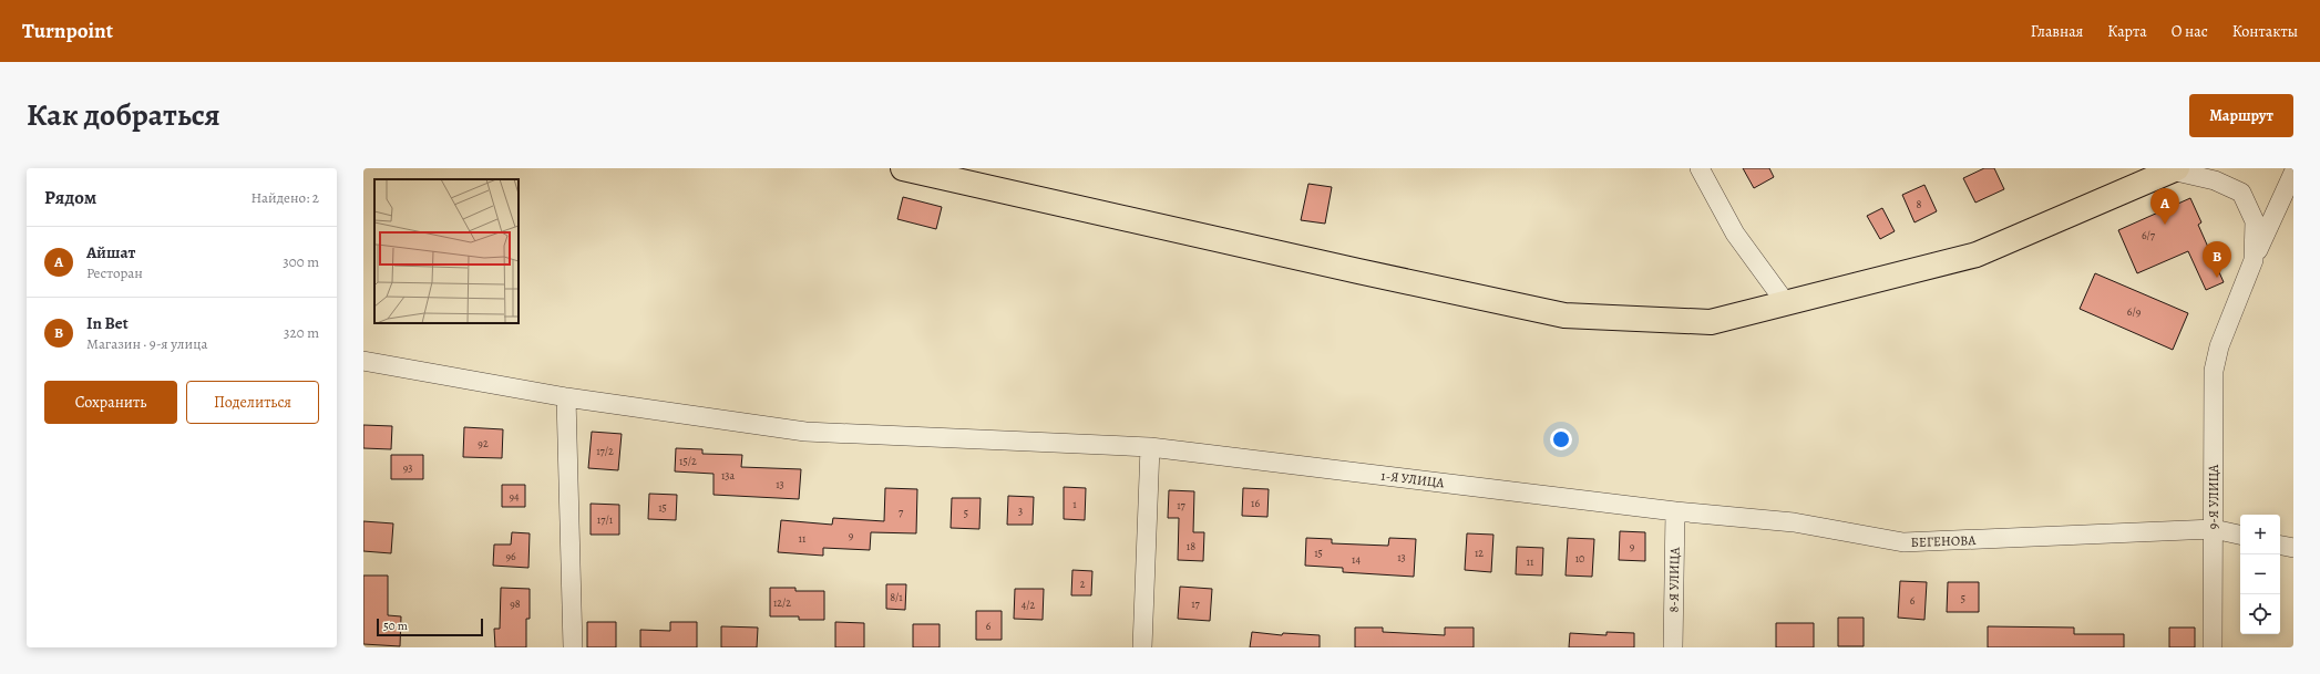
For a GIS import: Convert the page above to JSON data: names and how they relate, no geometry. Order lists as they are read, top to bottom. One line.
{"streets":{"street":["1-Я УЛИЦА","9-Я УЛИЦА","БЕГЕНОВА","8-Я УЛИЦА"]},"crossings":[["1-Я УЛИЦА","БЕГЕНОВА"],["1-Я УЛИЦА","8-Я УЛИЦА"],["9-Я УЛИЦА","БЕГЕНОВА"],["БЕГЕНОВА","8-Я УЛИЦА"]],"house_numbers":["8","6/7","6/9","92","17/2","15/2","93","13а","13","94","16","1","17","15","3","7","5","17/1","9","11","18","9","15","12","96","13","10","14","11","2","8/1","5","6","12/2","98","17","4/2","6"],"scale_bar":"50 m","page":{"header":"Turnpoint","nav":["Главная","Карта","О нас","Контакты"],"title":"Как добраться","buttons":["Маршрут",["Сохранить","Поделиться"]],"heading":["Рядом","Найдено: 2"],"pins":["A","B"],"list":[{"mark":"A","name":"Айшат","note":"Ресторан","value":"300 m"},{"mark":"B","name":"In Bet","note":"Магазин · 9-я улица","value":"320 m"}],"map_buttons":["+","−"],"scale":"50 m"}}
